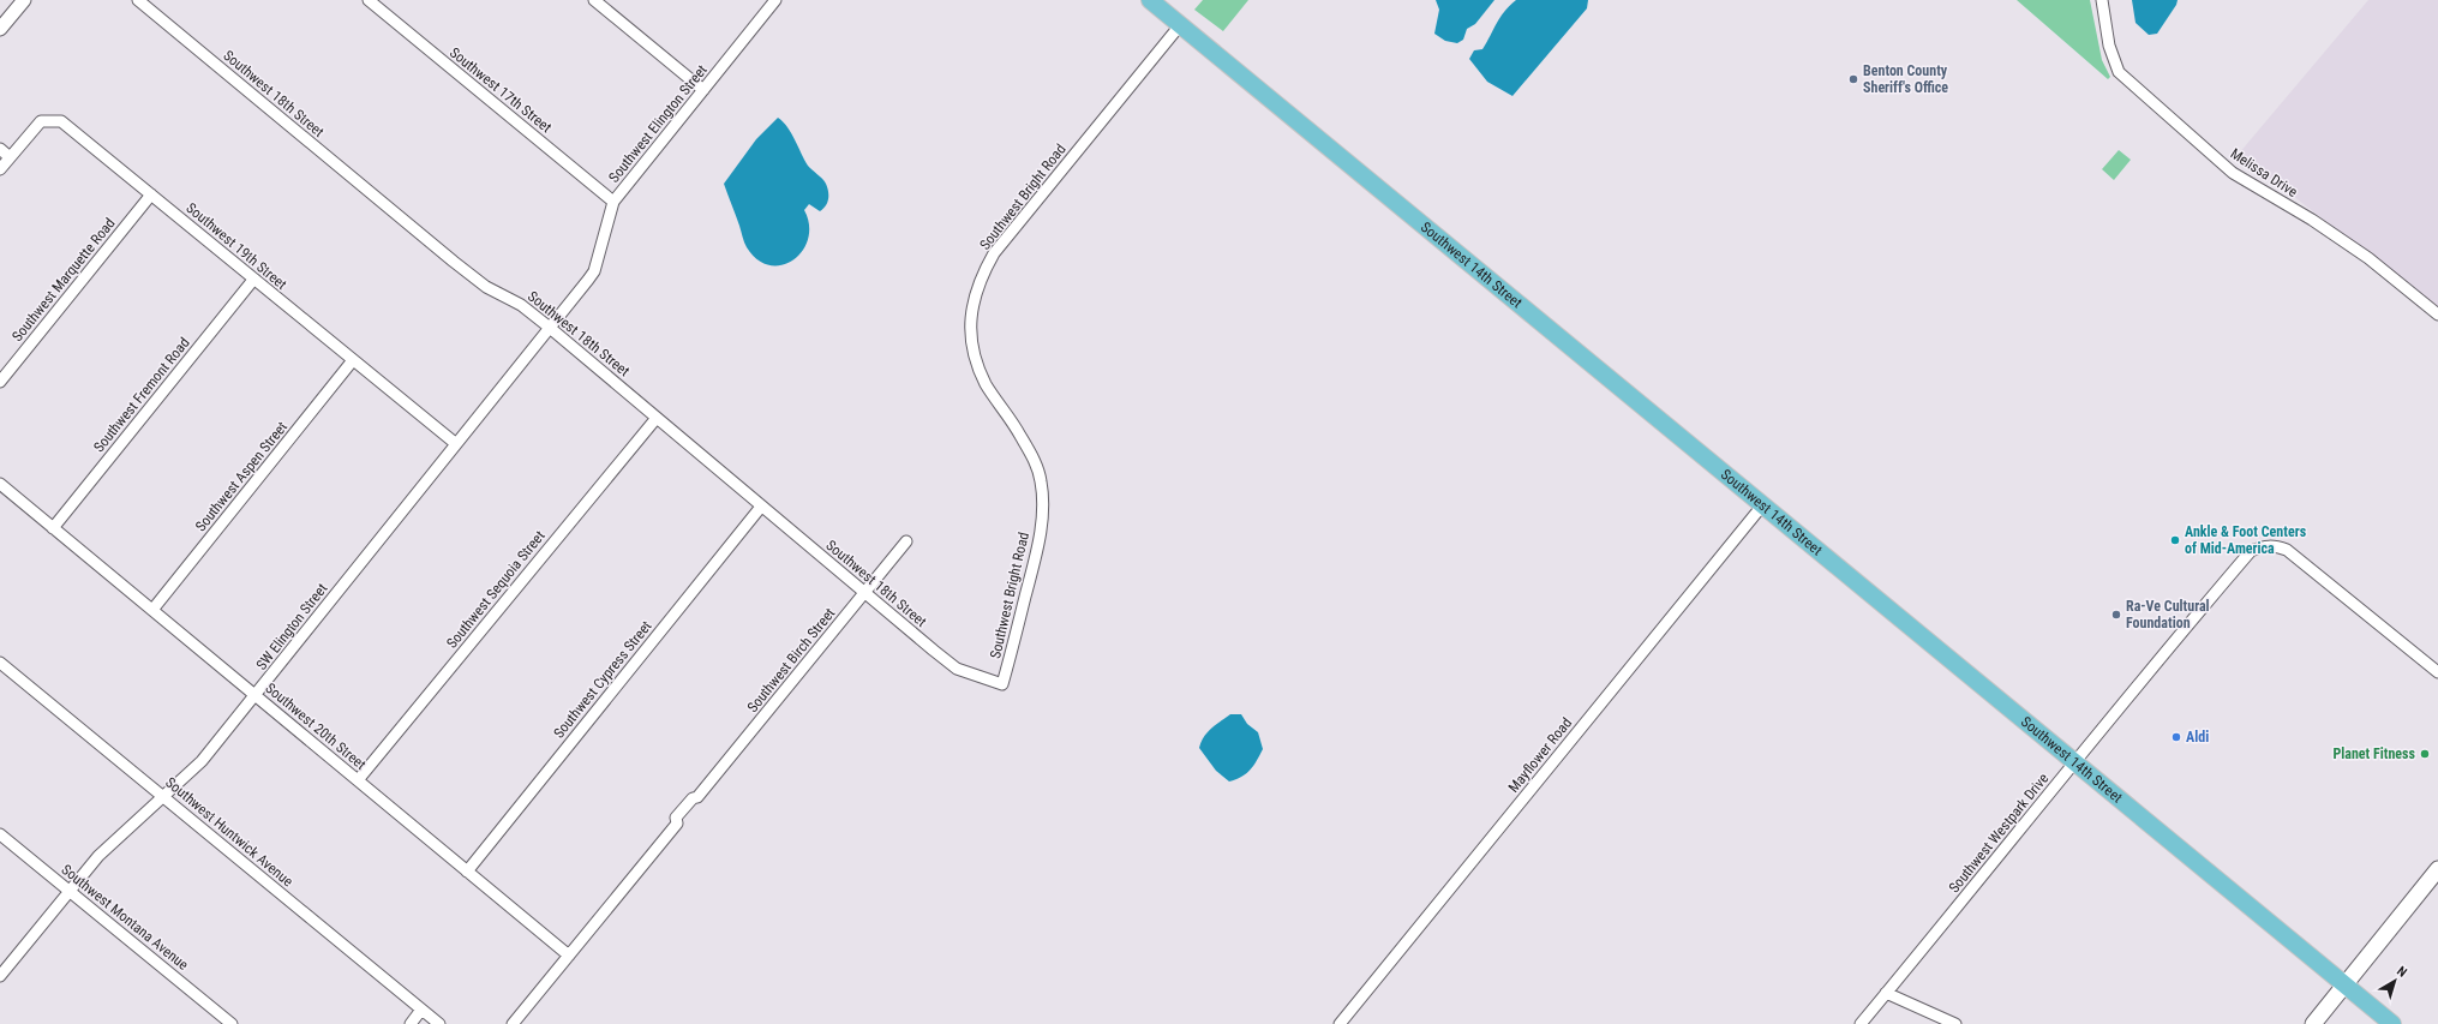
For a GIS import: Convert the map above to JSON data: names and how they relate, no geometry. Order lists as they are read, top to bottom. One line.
{"streets":{"main road":["Southwest 14th Street"],"street":["Southwest 17th Street","Southwest 18th Street","Southwest Elington Street","Melissa Drive","Southwest Bright Road","Southwest 19th Street","Southwest Marquette Road","Southwest Fremont Road","Southwest Aspen Street","Southwest Sequoia Street","SW Elington Street","Southwest Birch Street","Southwest Cypress Street","Southwest 20th Street","Mayflower Road","Southwest Huntwick Avenue","Southwest Westpark Drive","Southwest Montana Avenue"]},"crossings":[["Southwest 17th Street","Southwest Elington Street"],["Southwest 18th Street","Southwest Bright Road"],["Southwest 18th Street","Southwest Sequoia Street"],["Southwest 18th Street","SW Elington Street"],["Southwest 18th Street","Southwest Birch Street"],["Southwest 18th Street","Southwest Cypress Street"],["Southwest Elington Street","SW Elington Street"],["Southwest Bright Road","Southwest 14th Street"],["Southwest 19th Street","Southwest Marquette Road"],["Southwest 19th Street","Southwest Fremont Road"],["Southwest 19th Street","Southwest Aspen Street"],["Southwest 19th Street","SW Elington Street"],["Southwest 14th Street","Mayflower Road"],["Southwest 14th Street","Southwest Westpark Drive"],["Southwest Fremont Road","Southwest 20th Street"],["Southwest Aspen Street","Southwest 20th Street"],["Southwest Sequoia Street","Southwest 20th Street"],["SW Elington Street","Southwest 20th Street"],["SW Elington Street","Southwest Huntwick Avenue"],["SW Elington Street","Southwest Montana Avenue"],["Southwest Birch Street","Southwest 20th Street"],["Southwest Cypress Street","Southwest 20th Street"]],"places":["Benton County Sheriff's Office","Ankle & Foot Centers of Mid-America","Ra-Ve Cultural Foundation","Aldi","Planet Fitness"],"north":"top right"}
